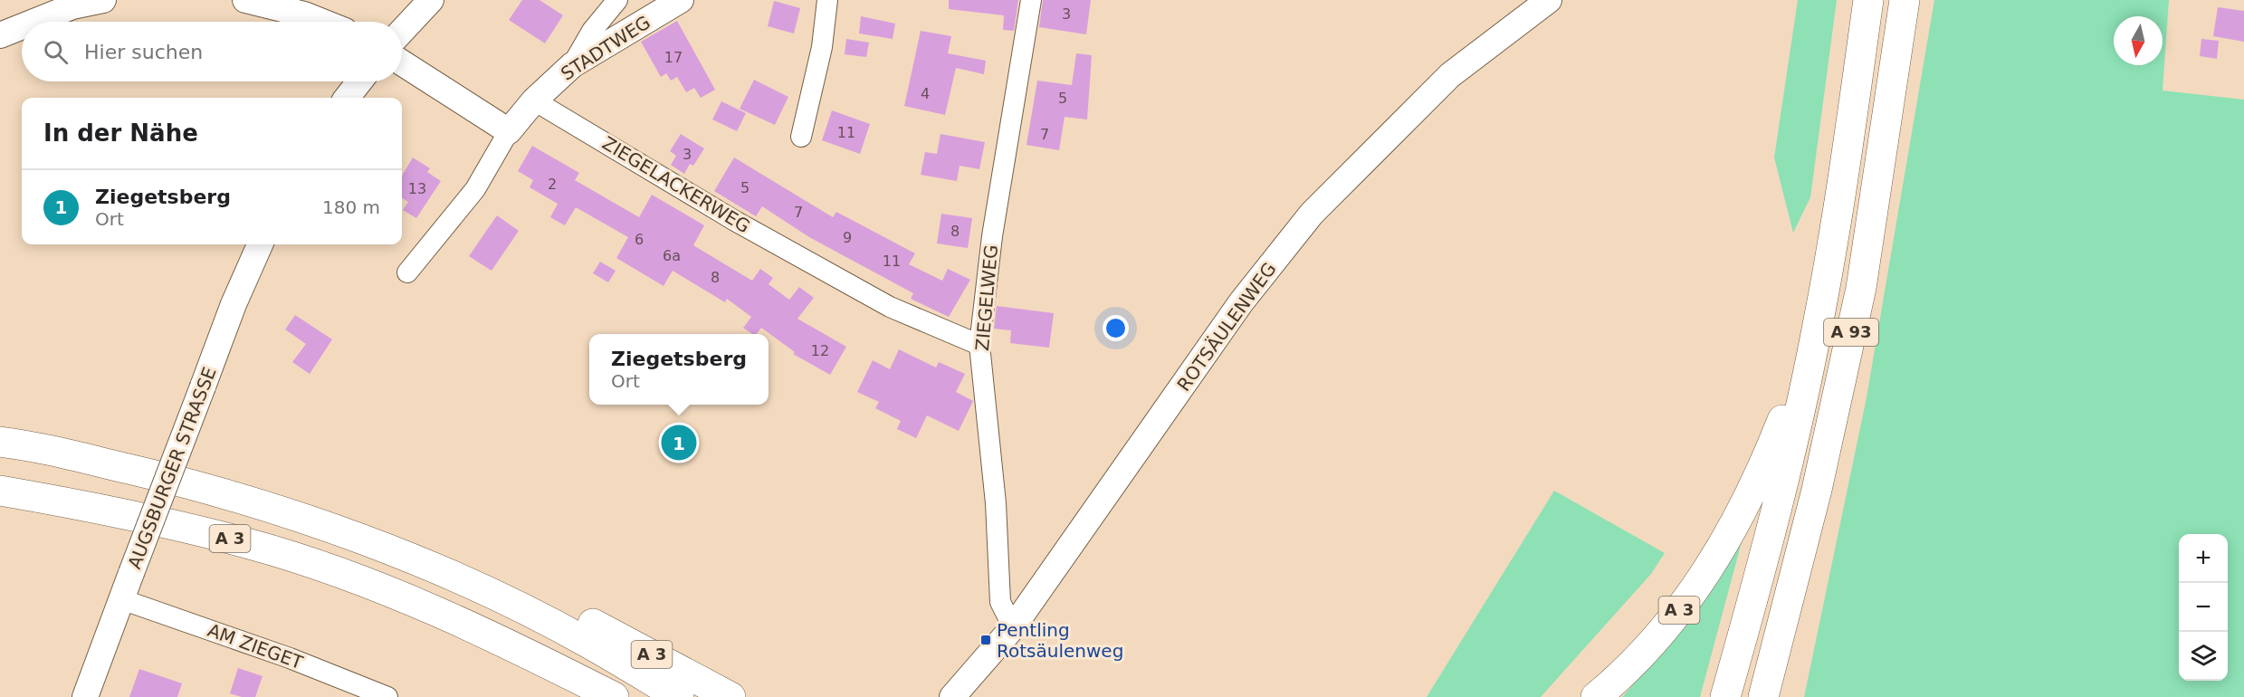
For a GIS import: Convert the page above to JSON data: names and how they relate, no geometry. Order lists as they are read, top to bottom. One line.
{"streets":{"highway":["A 93","A 3"],"street":["STADTWEG","ZIEGELACKERWEG","ZIEGELWEG","ROTSÄULENWEG","AUGSBURGER STRASSE","AM ZIEGET"]},"crossings":[["STADTWEG","ZIEGELACKERWEG"],["ZIEGELACKERWEG","ZIEGELWEG"],["ZIEGELWEG","ROTSÄULENWEG"],["A 93","A 3"],["AUGSBURGER STRASSE","AM ZIEGET"]],"places":{"transit":["Pentling Rotsäulenweg"]},"house_numbers":["3","17","4","5","11","7","3","2","5","13","7","8","9","6","6a","11","8","12"],"north":"bottom","page":{"search":"Hier suchen","heading":"In der Nähe","list":[{"mark":"1","name":"Ziegetsberg","note":"Ort","value":"180 m"}],"popup":["Ziegetsberg","Ort"],"pins":"1","map_buttons":["+","−"]}}
